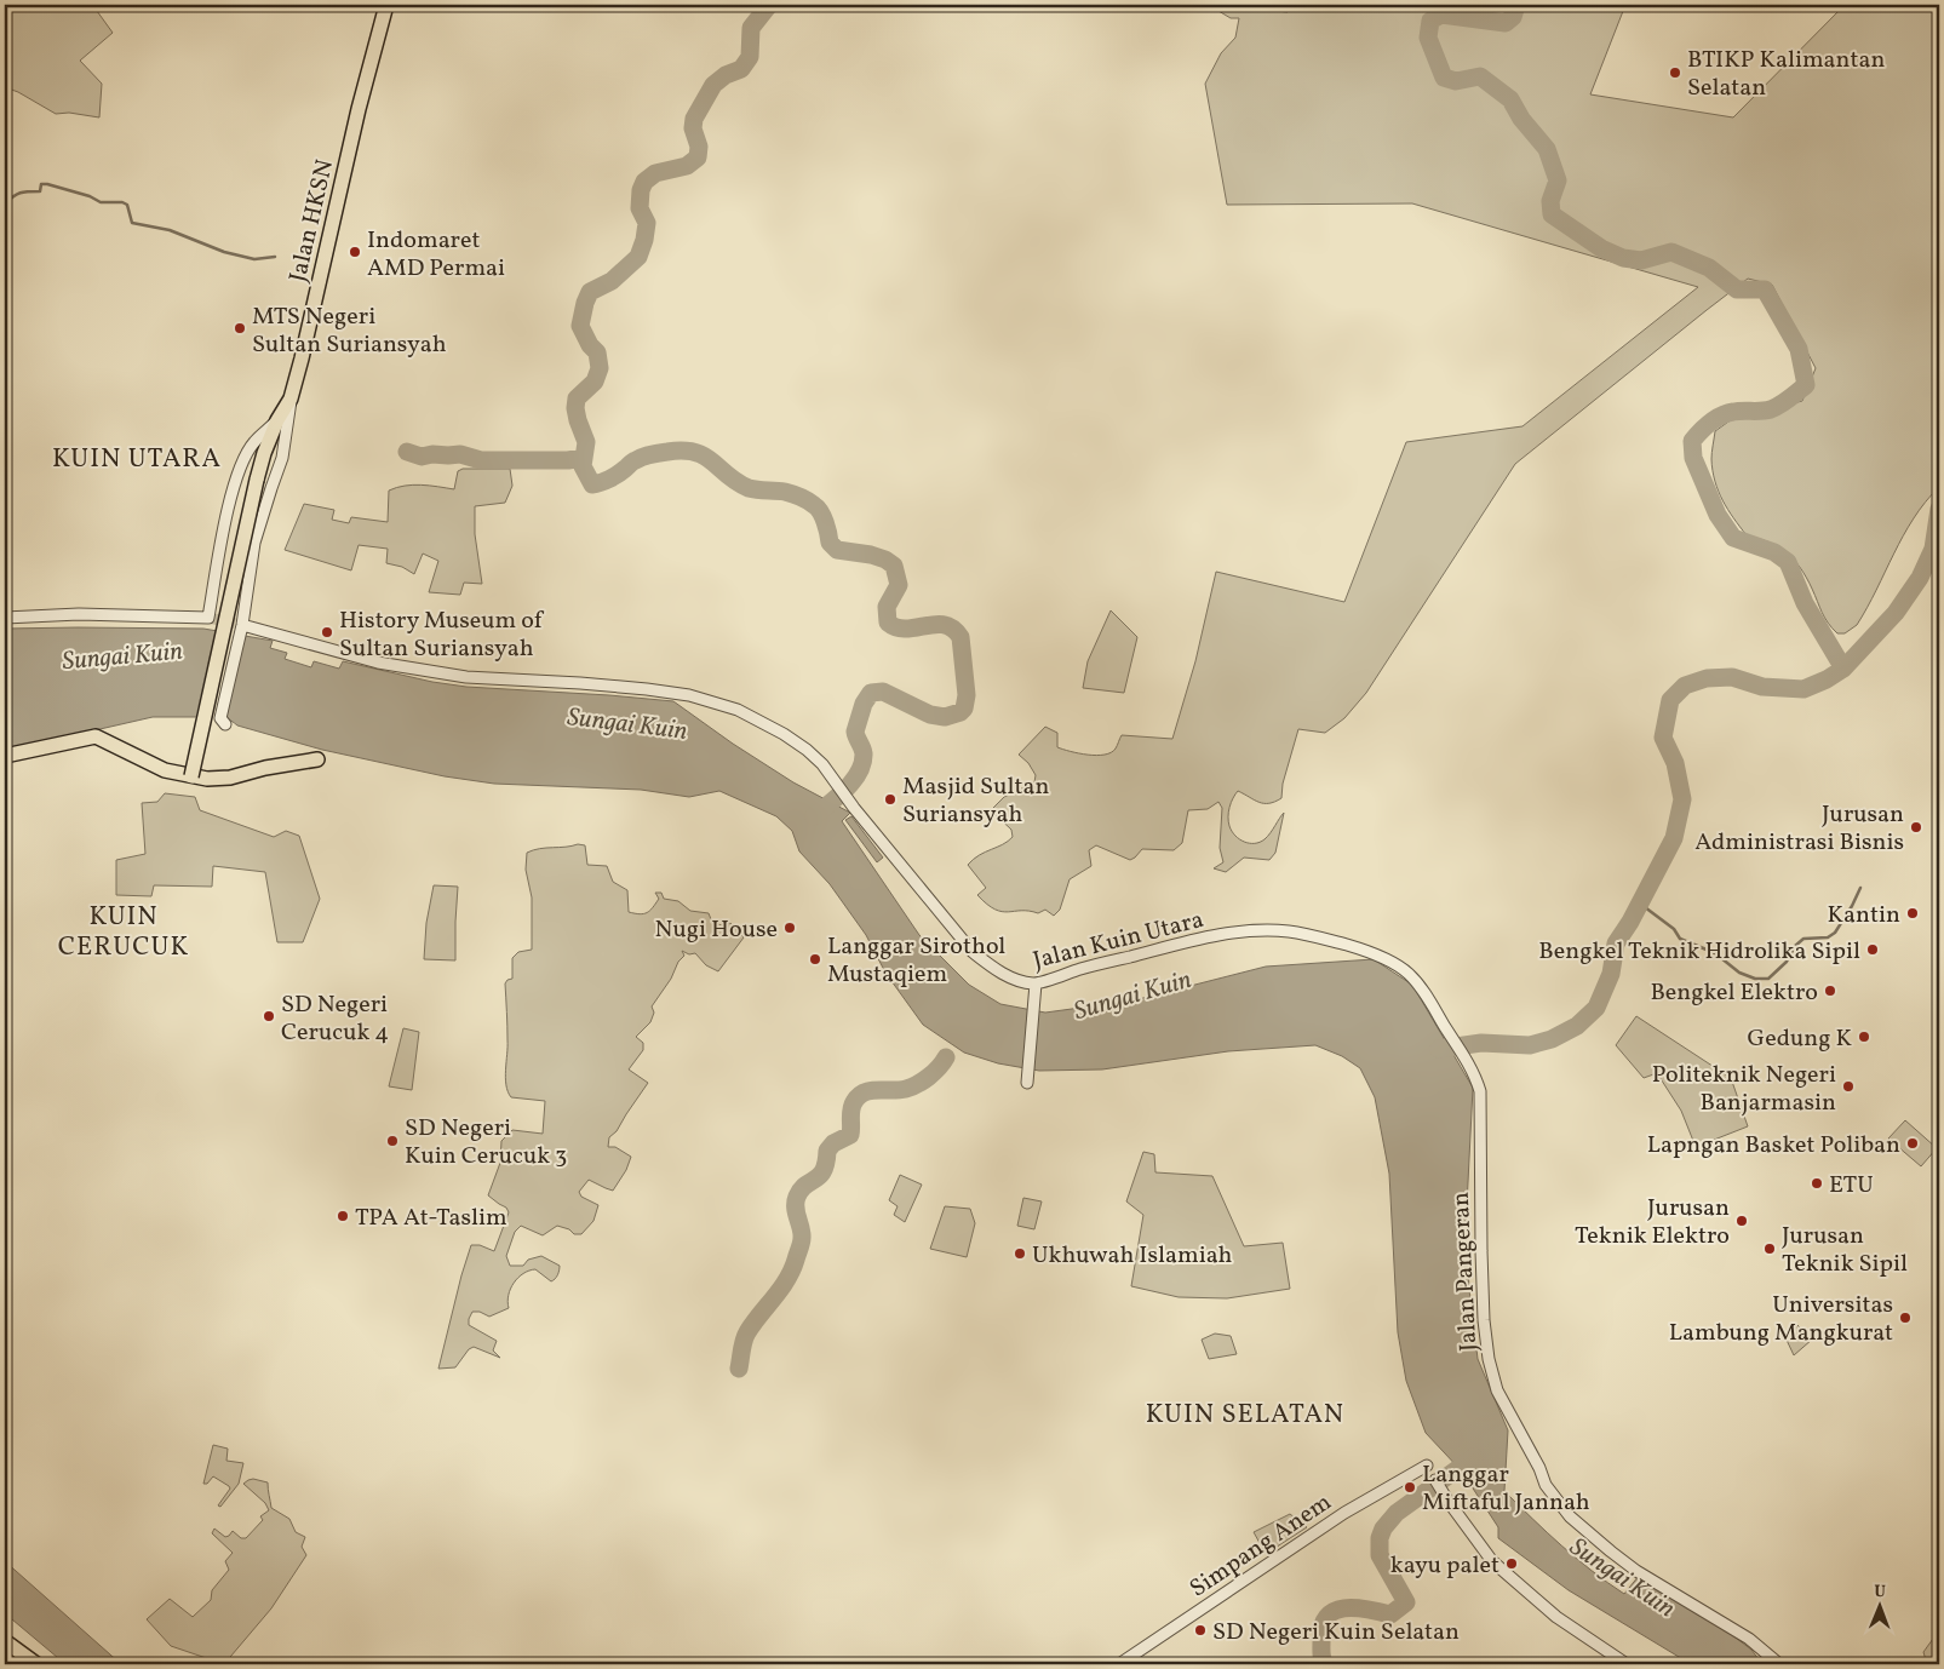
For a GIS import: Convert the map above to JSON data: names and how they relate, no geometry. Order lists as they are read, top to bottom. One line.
{"streets":{"main road":["Jalan HKSN"],"street":["Jalan Kuin Utara","Jalan Pangeran","Simpang Anem"]},"crossings":[["Jalan HKSN","Jalan Kuin Utara"],["Jalan Kuin Utara","Jalan Pangeran"]],"districts":["KUIN UTARA","KUIN CERUCUK","KUIN SELATAN"],"water":["Sungai Kuin"],"places":["BTIKP Kalimantan Selatan","Indomaret AMD Permai","MTS Negeri Sultan Suriansyah","History Museum of Sultan Suriansyah","Masjid Sultan Suriansyah","Jurusan Administrasi Bisnis","Kantin","Nugi House","Bengkel Teknik Hidrolika Sipil","Langgar Sirothol Mustaqiem","Bengkel Elektro","SD Negeri Cerucuk 4","Gedung K","Politeknik Negeri Banjarmasin","SD Negeri Kuin Cerucuk 3","Lapngan Basket Poliban","ETU","TPA At-Taslim","Jurusan Teknik Elektro","Jurusan Teknik Sipil","Ukhuwah Islamiah","Universitas Lambung Mangkurat","Langgar Miftaful Jannah","kayu palet","SD Negeri Kuin Selatan"],"north":"top"}
